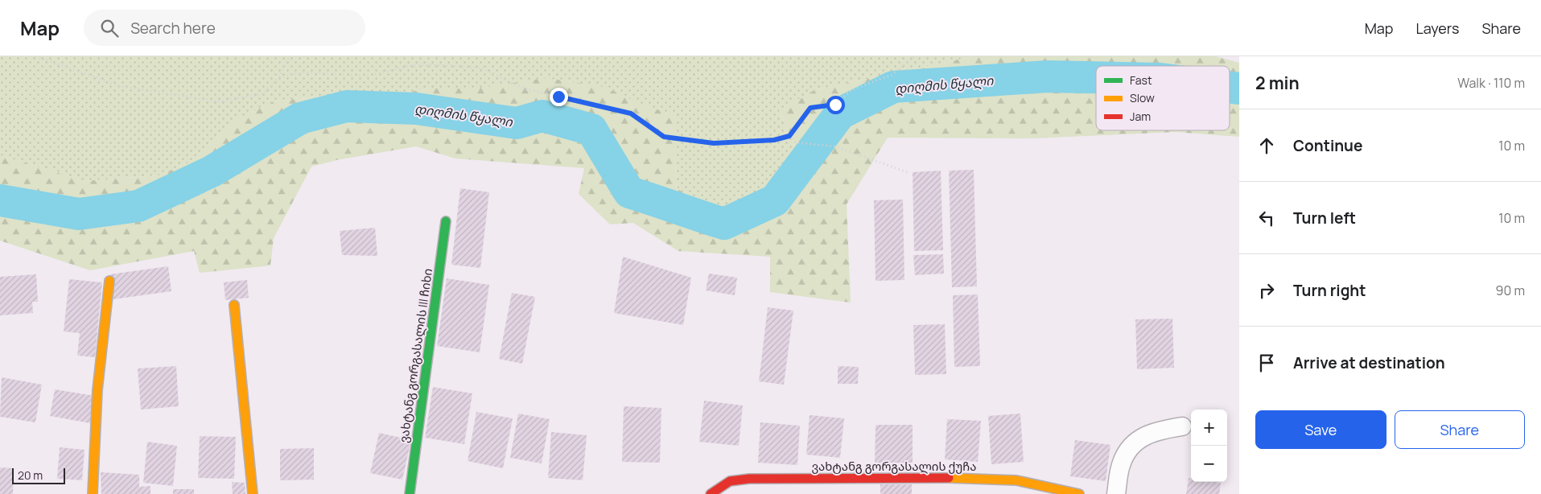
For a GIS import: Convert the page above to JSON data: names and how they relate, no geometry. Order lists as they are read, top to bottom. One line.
{"streets":{"street":["ვახტანგ გორგასალის III ჩიხი","ვახტანგ გორგასალის ქუჩა"]},"water":["დიღმის წყალი"],"legend":["Fast","Slow","Jam"],"scale_bar":"20 m","page":{"header":"Map","search":"Search here","nav":["Map","Layers","Share"],"heading":["2 min","Walk · 110 m"],"list":[["Continue","10 m"],["Turn left","10 m"],["Turn right","90 m"],"Arrive at destination"],"buttons":["Save","Share"],"map_buttons":["+","−"],"scale":"20 m"}}
